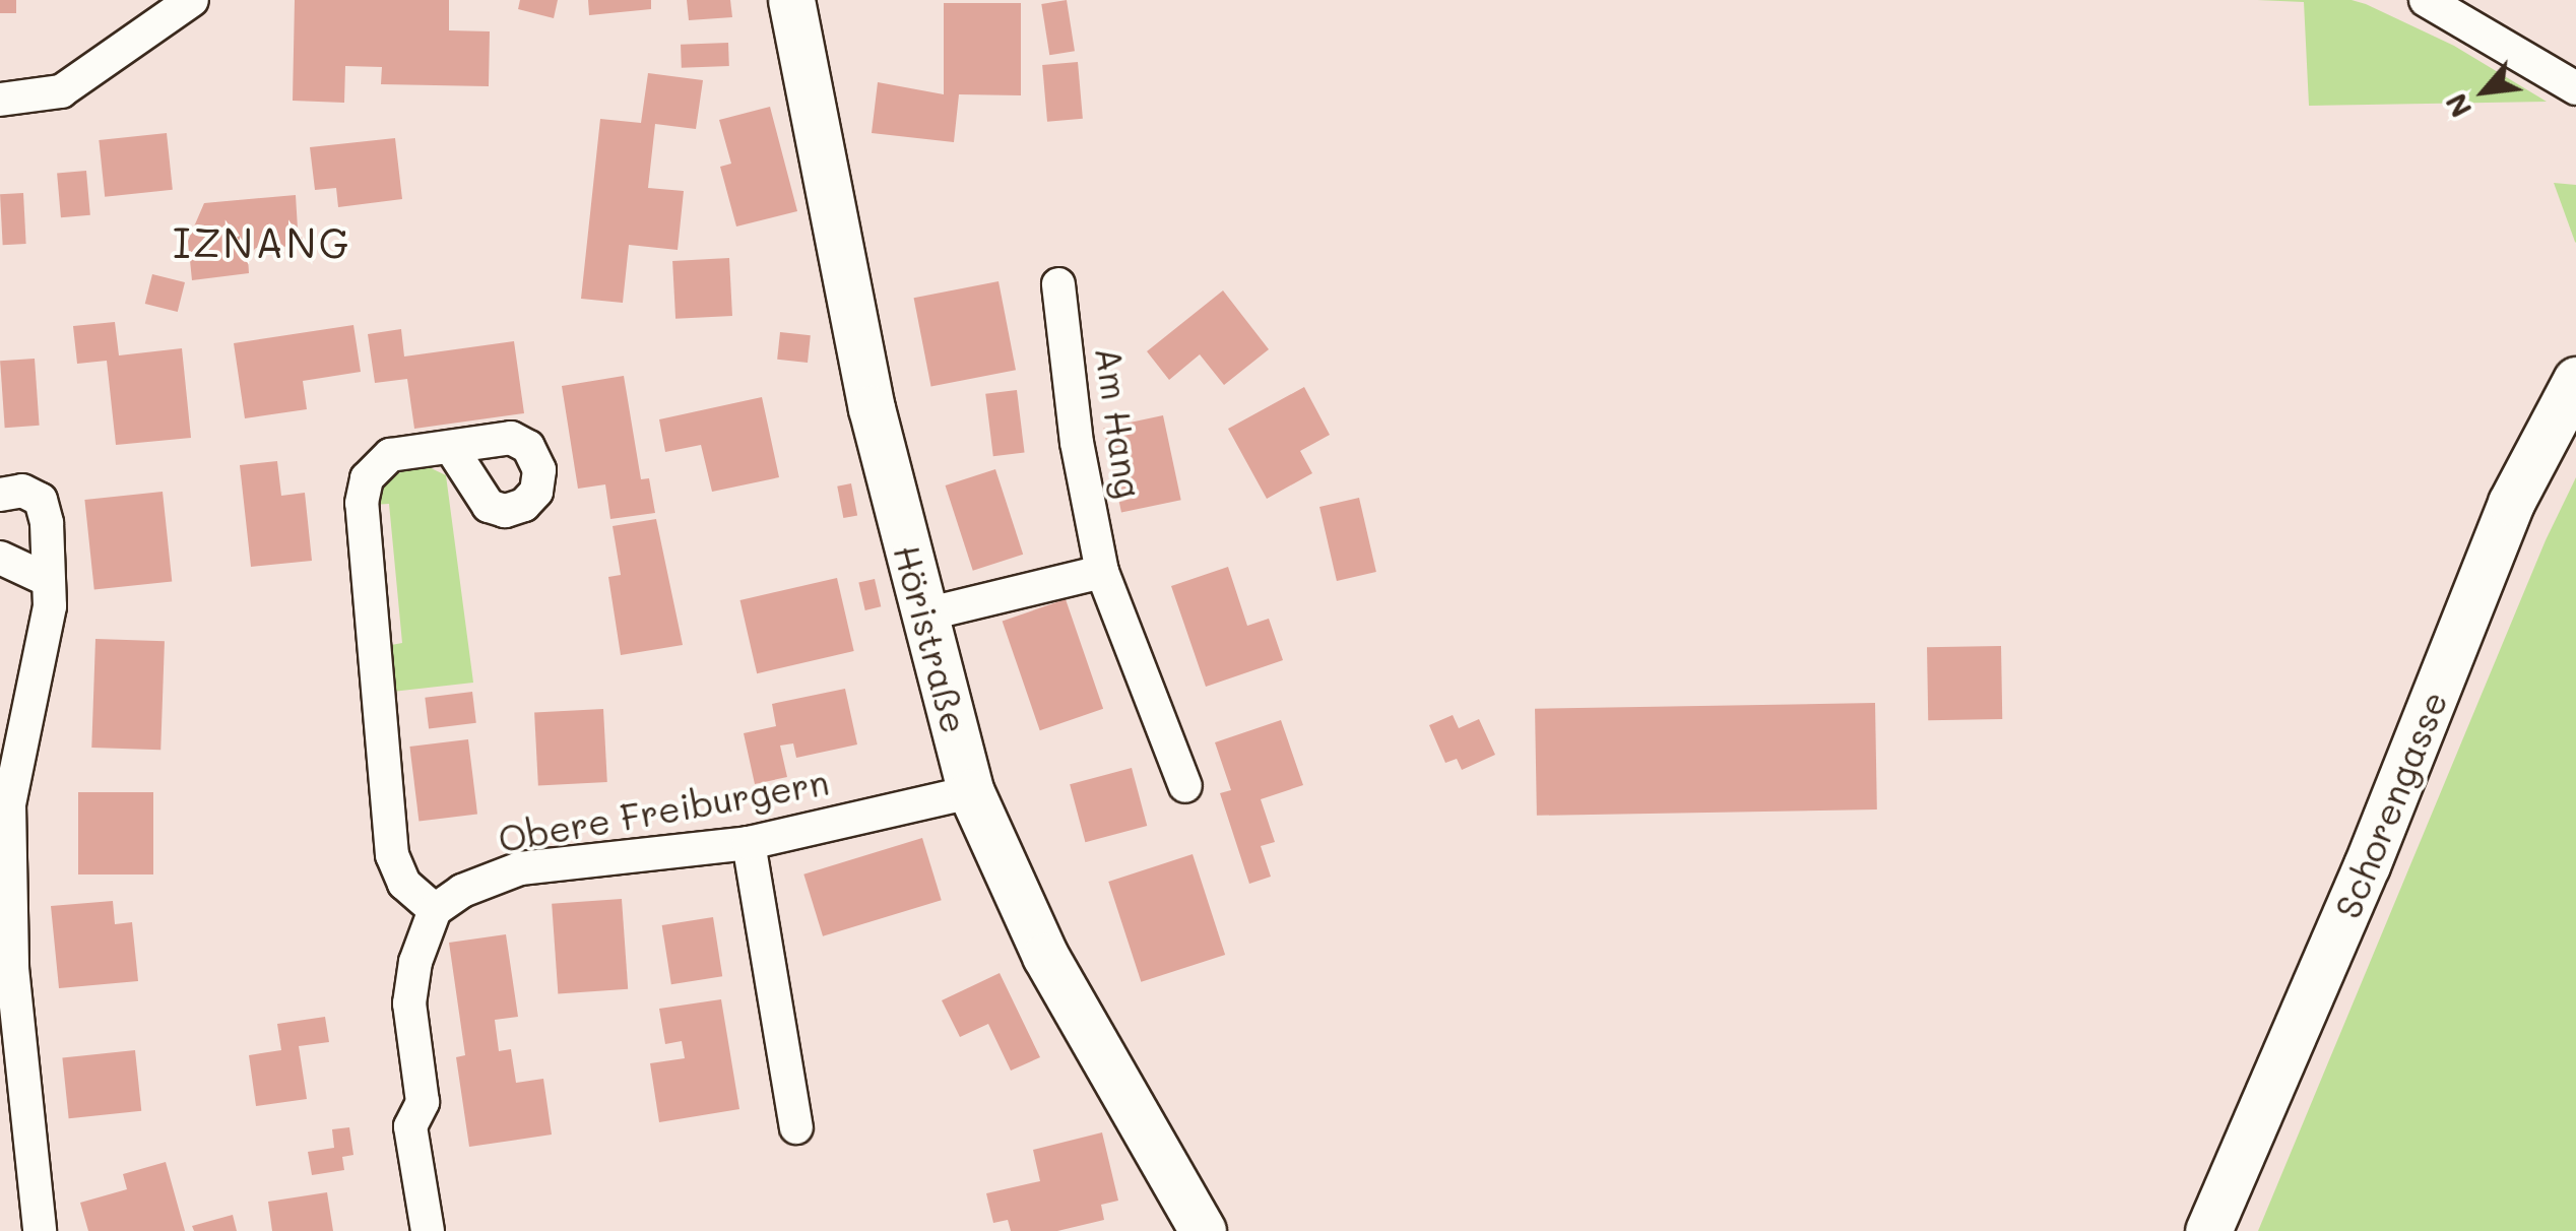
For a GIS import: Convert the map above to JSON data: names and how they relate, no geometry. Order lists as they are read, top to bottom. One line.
{"streets":{"main road":["Höristraße","Schorengasse"],"street":["Am Hang","Obere Freiburgern"]},"crossings":[["Höristraße","Obere Freiburgern"]],"districts":["IZNANG"],"north":"bottom left"}
